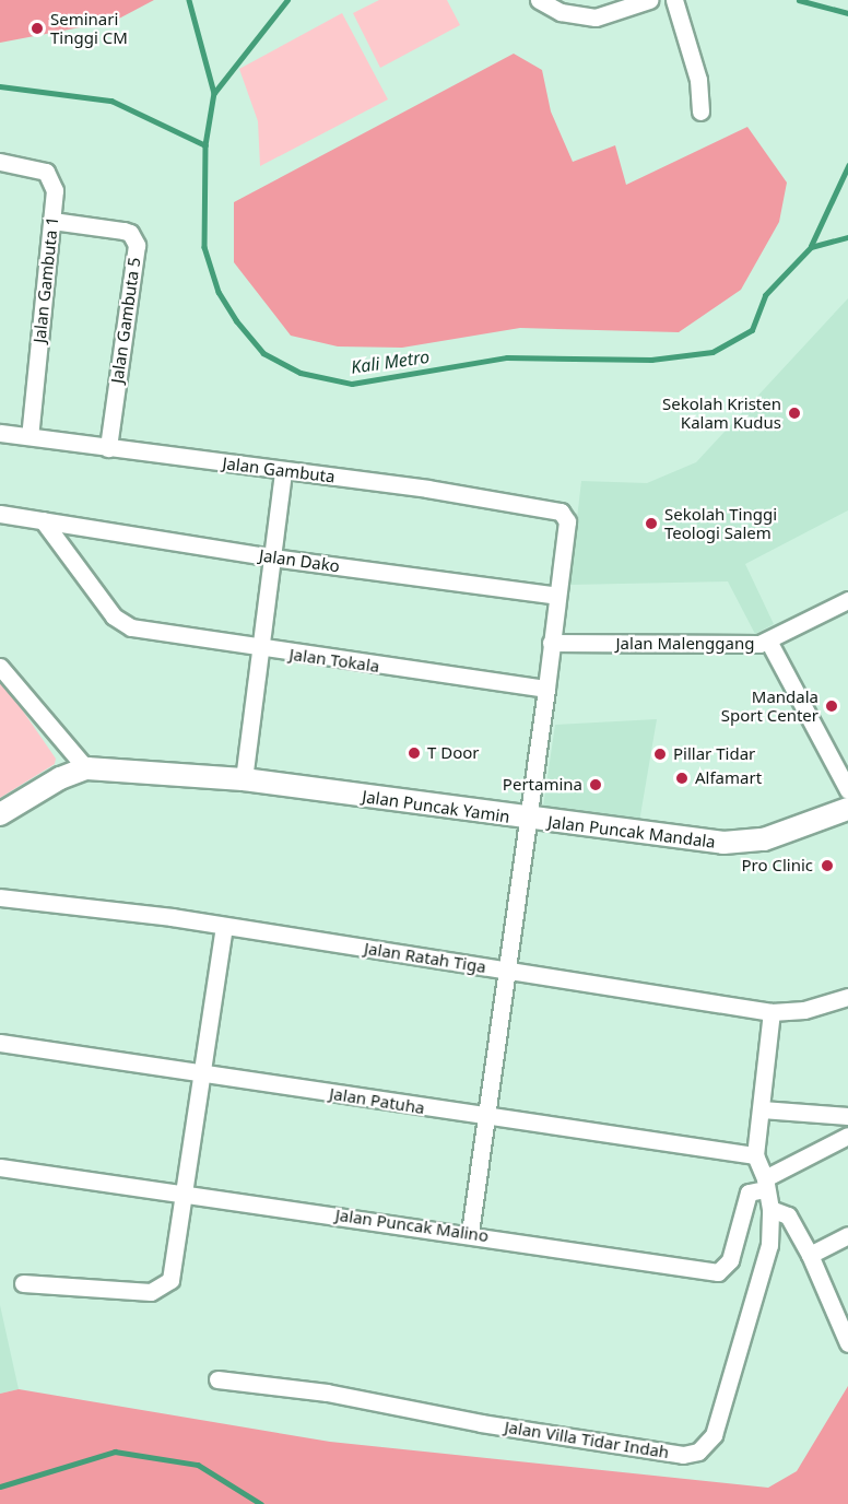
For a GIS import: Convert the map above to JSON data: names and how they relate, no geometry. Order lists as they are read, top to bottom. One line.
{"streets":{"main road":["Jalan Puncak Yamin","Jalan Puncak Mandala"],"street":["Jalan Gambuta 1","Jalan Gambuta 5","Jalan Gambuta","Jalan Dako","Jalan Malenggang","Jalan Tokala","Jalan Ratah Tiga","Jalan Patuha","Jalan Puncak Malino","Jalan Villa Tidar Indah"]},"crossings":[["Jalan Gambuta 1","Jalan Gambuta 5"],["Jalan Gambuta 1","Jalan Gambuta"],["Jalan Gambuta 5","Jalan Gambuta"],["Jalan Gambuta","Jalan Dako"],["Jalan Dako","Jalan Tokala"],["Jalan Puncak Yamin","Jalan Puncak Mandala"],["Jalan Puncak Yamin","Jalan Ratah Tiga"],["Jalan Puncak Yamin","Jalan Patuha"],["Jalan Puncak Yamin","Jalan Puncak Malino"],["Jalan Patuha","Jalan Villa Tidar Indah"],["Jalan Puncak Malino","Jalan Villa Tidar Indah"]],"water":["Kali Metro"],"places":["Seminari Tinggi CM","Sekolah Kristen Kalam Kudus","Sekolah Tinggi Teologi Salem","Mandala Sport Center","T Door","Pillar Tidar","Alfamart","Pertamina","Pro Clinic"]}
